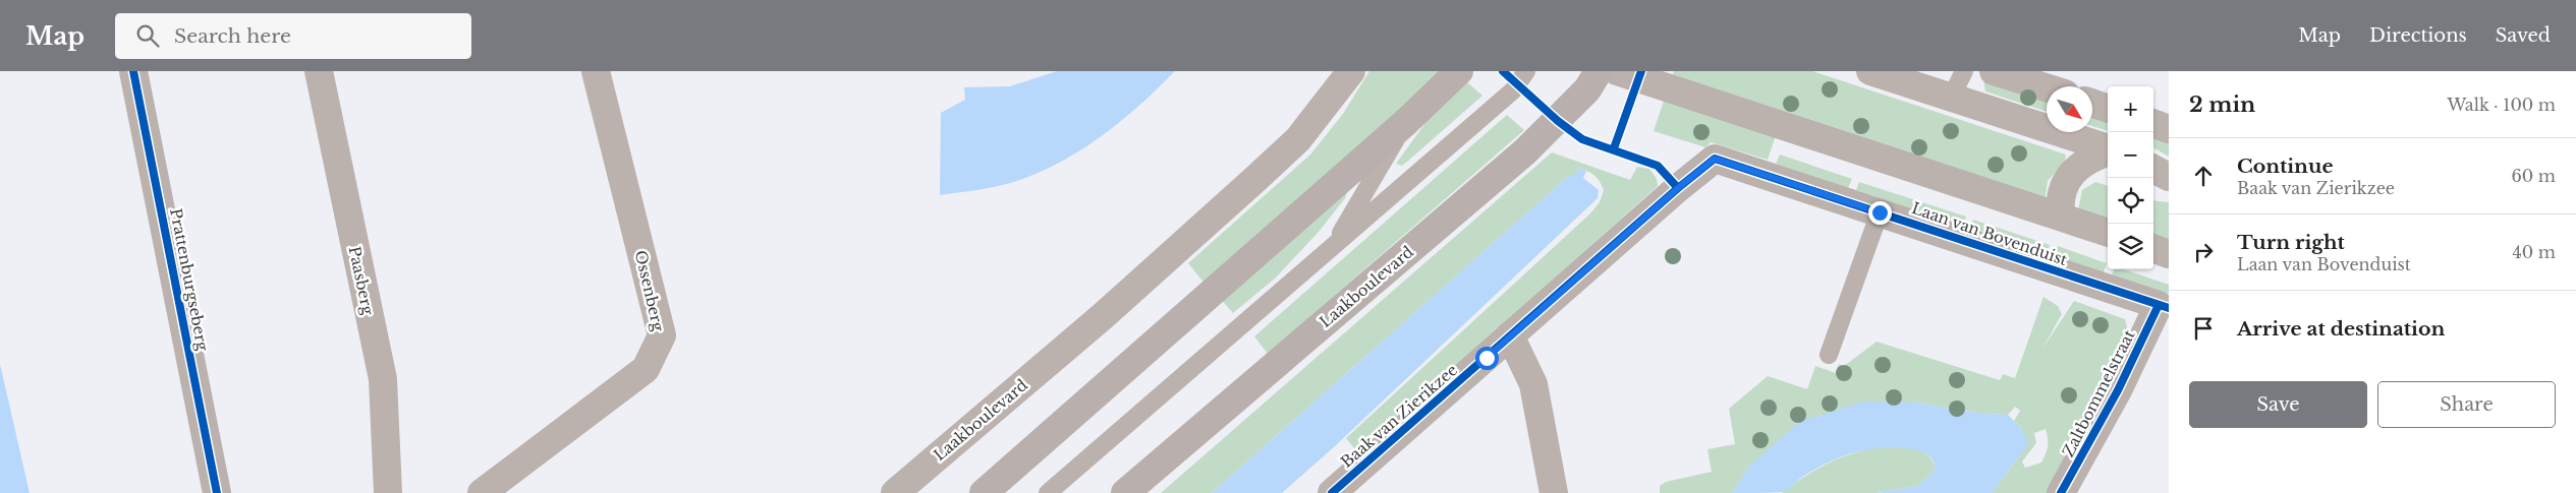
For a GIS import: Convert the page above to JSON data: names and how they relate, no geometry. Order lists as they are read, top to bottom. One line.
{"streets":{"main road":["Laakboulevard"],"street":["Laan van Bovenduist","Prattenburgseberg","Paasberg","Ossenberg","Zaltbommelstraat","Baak van Zierikzee"]},"crossings":[["Laan van Bovenduist","Zaltbommelstraat"],["Laan van Bovenduist","Baak van Zierikzee"]],"north":"bottom right","page":{"header":"Map","search":"Search here","nav":["Map","Directions","Saved"],"heading":["2 min","Walk · 100 m"],"map_buttons":["+","−"],"list":[["Continue","Baak van Zierikzee","60 m"],["Turn right","Laan van Bovenduist","40 m"],"Arrive at destination"],"buttons":["Save","Share"]}}
